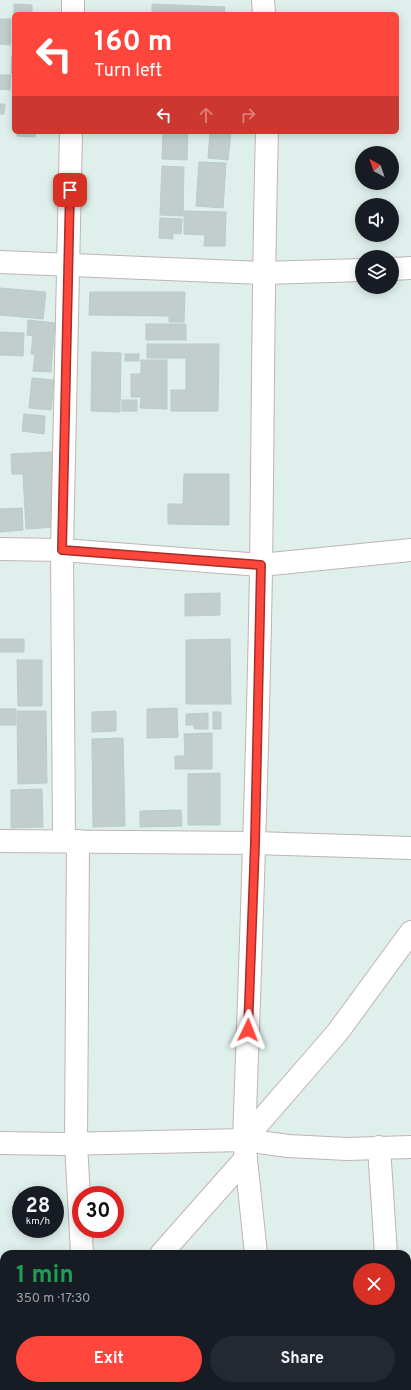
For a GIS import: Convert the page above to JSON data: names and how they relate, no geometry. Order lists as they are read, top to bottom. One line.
{"north":"top left","page":{"turn":["160 m","Turn left"],"speed":"28 km/h","limit":"30","heading":["1 min","350 m · 17:30"],"buttons":["Exit","Share"]}}
